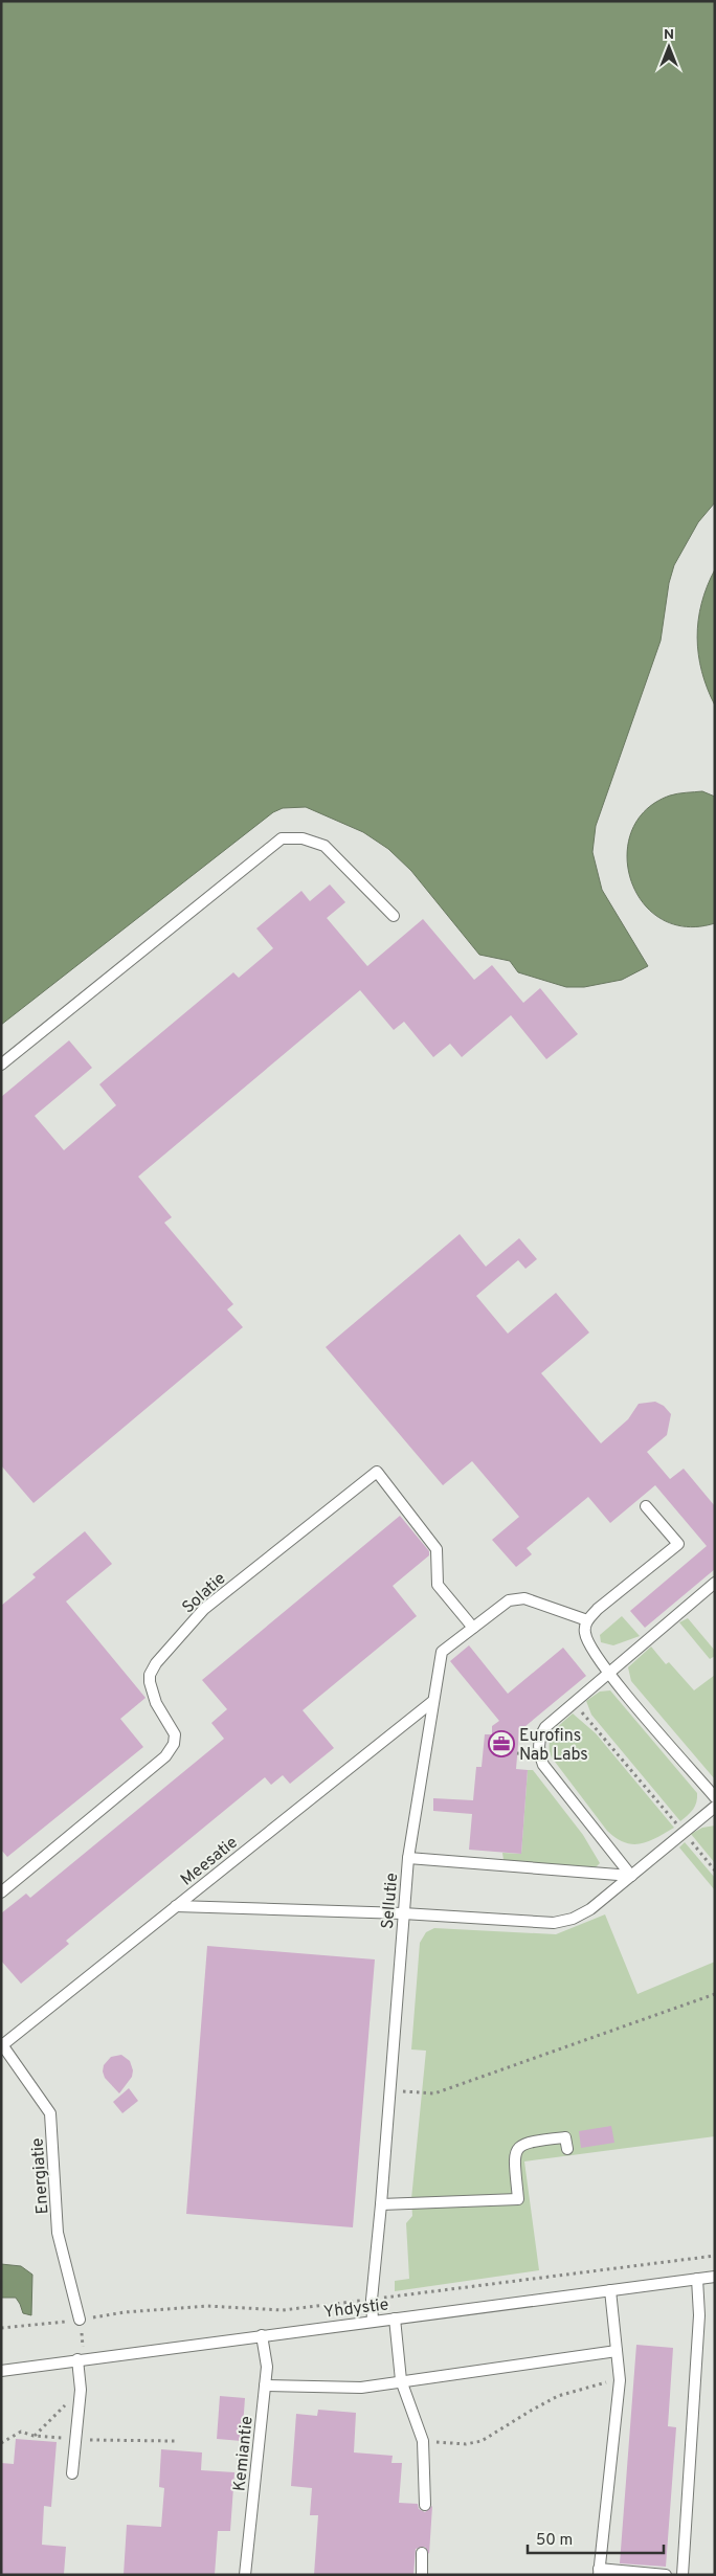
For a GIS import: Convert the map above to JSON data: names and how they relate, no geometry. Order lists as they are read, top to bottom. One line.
{"streets":{"lane":["Solatie","Meesatie","Sellutie","Energiatie","Yhdystie","Kemiantie"]},"crossings":[["Solatie","Sellutie"],["Meesatie","Sellutie"],["Meesatie","Energiatie"],["Sellutie","Yhdystie"],["Yhdystie","Kemiantie"]],"places":{"office":["Eurofins Nab Labs"]},"scale_bar":"50 m","north":"top"}
